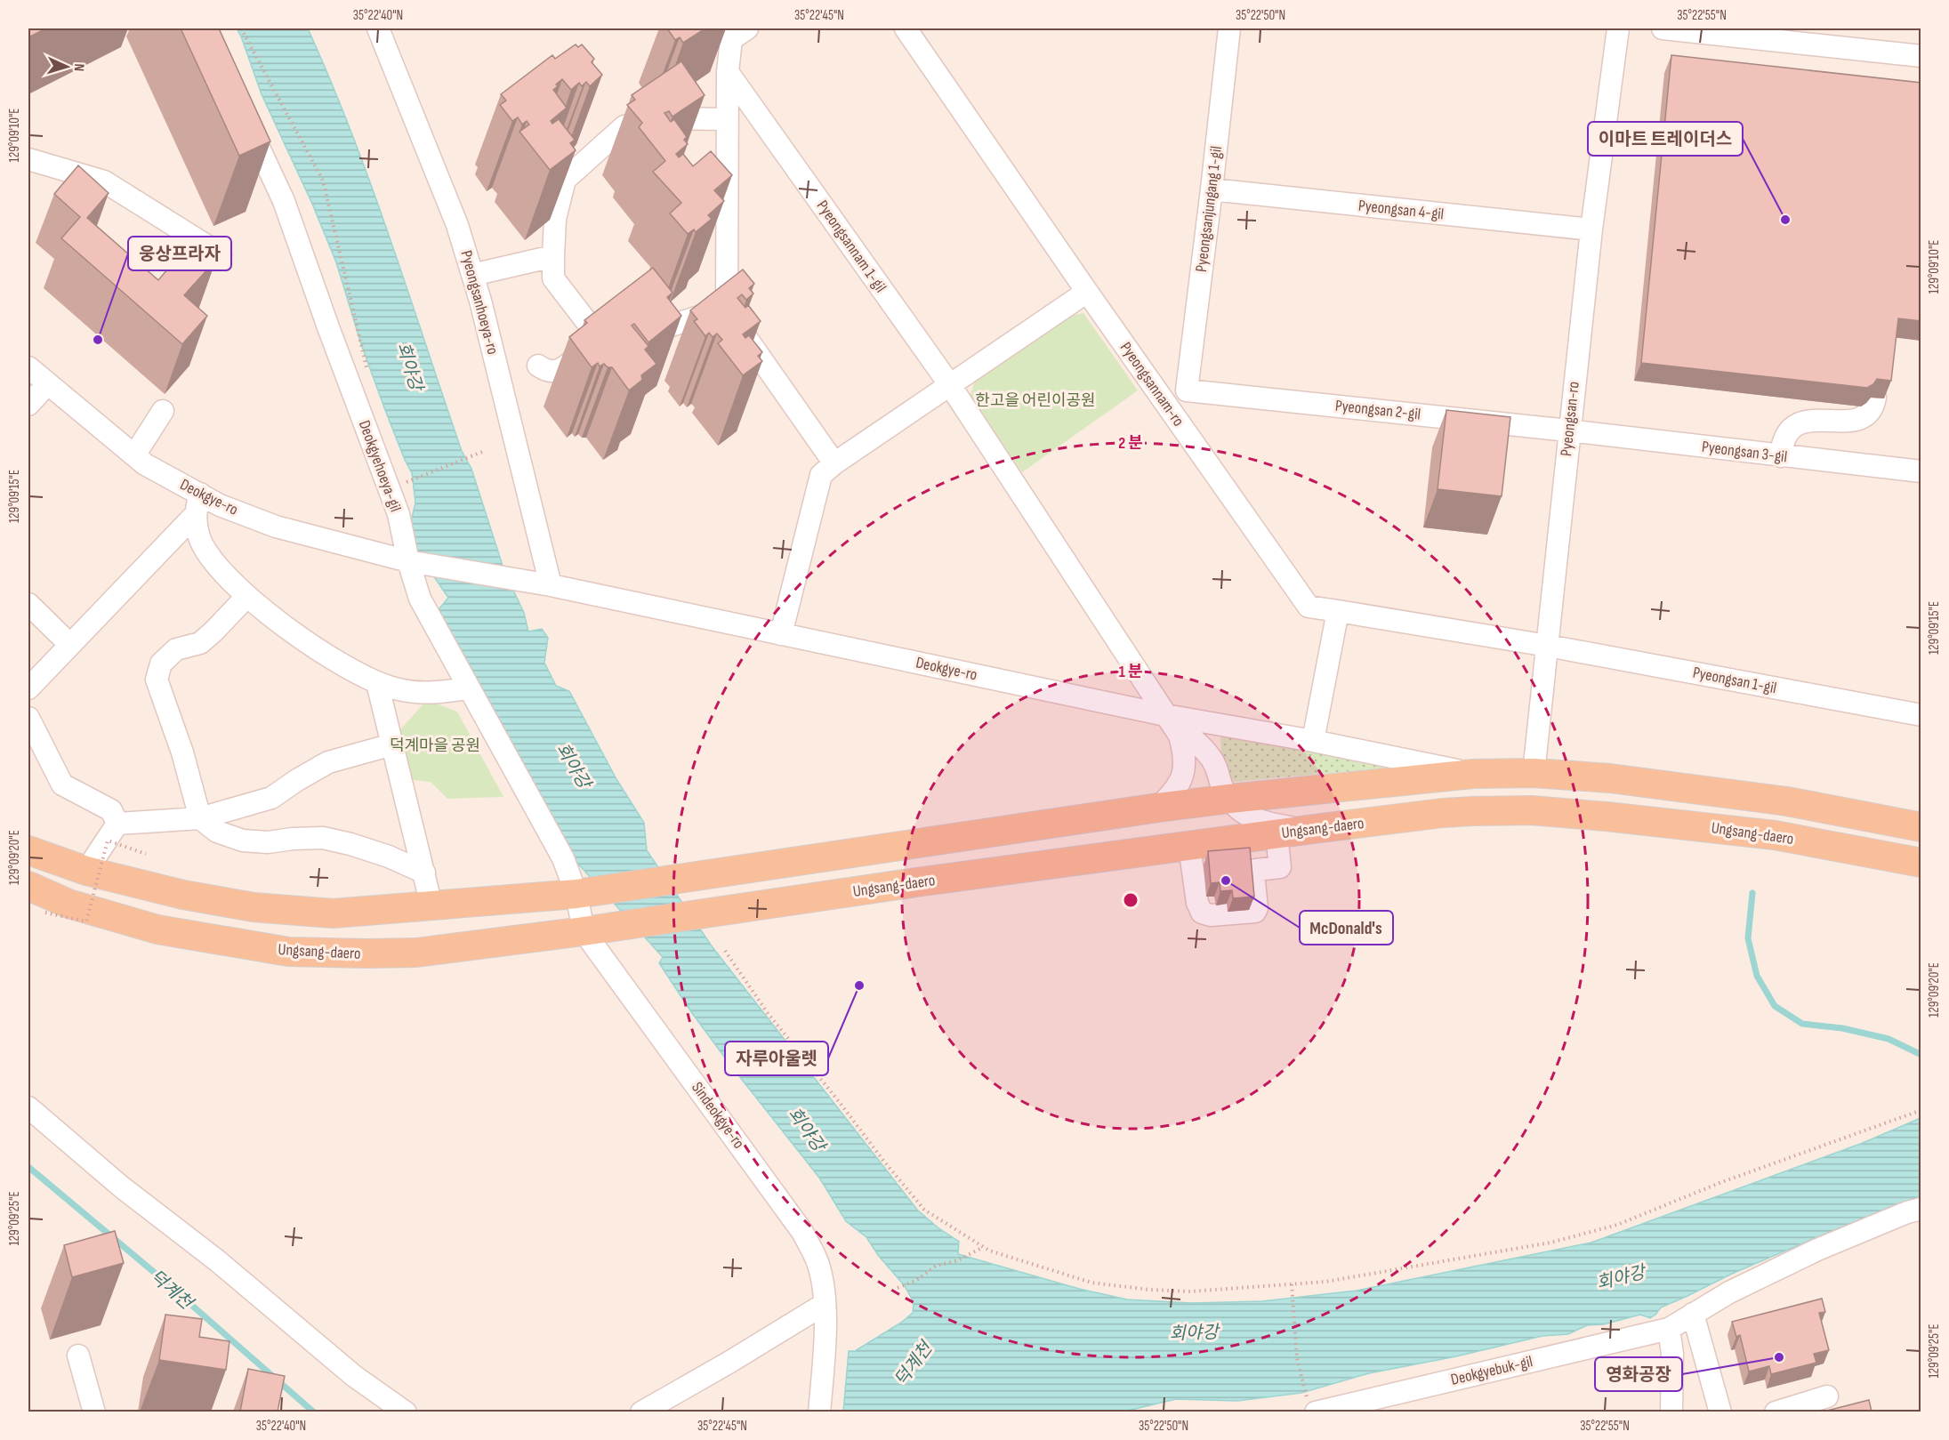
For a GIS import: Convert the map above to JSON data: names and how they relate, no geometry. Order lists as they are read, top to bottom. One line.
{"streets":{"main road":["Pyeongsan-ro","Ungsang-daero"],"street":["Pyeongsanjungang 1-gil","Pyeongsan 4-gil","Pyeongsannam 1-gil","Pyeongsanhoeya-ro","Pyeongsannam-ro","Pyeongsan 2-gil","Pyeongsan 3-gil","Deokgyehoeya-gil","Deokgye-ro","Pyeongsan 1-gil","Sindeokgye-ro","Deokgyebuk-gil"]},"crossings":[["Pyeongsanjungang 1-gil","Pyeongsan 4-gil"],["Pyeongsanjungang 1-gil","Pyeongsan 2-gil"],["Pyeongsan 4-gil","Pyeongsan-ro"],["Pyeongsannam 1-gil","Deokgye-ro"],["Pyeongsanhoeya-ro","Deokgye-ro"],["Pyeongsannam-ro","Pyeongsan-ro"],["Pyeongsannam-ro","Pyeongsan 1-gil"],["Pyeongsan 2-gil","Pyeongsan-ro"],["Pyeongsan 2-gil","Pyeongsan 3-gil"],["Pyeongsan-ro","Pyeongsan 3-gil"],["Pyeongsan-ro","Pyeongsan 1-gil"],["Pyeongsan-ro","Ungsang-daero"],["Deokgyehoeya-gil","Deokgye-ro"],["Deokgyehoeya-gil","Sindeokgye-ro"],["Ungsang-daero","Sindeokgye-ro"]],"water":["회야강","덕계천"],"parks":["한고을 어린이공원","덕계마을 공원"],"places":["이마트 트레이더스","웅상프라자","McDonald's","자루아울렛","영화공장"],"north":"right","coordinates":["35°22'40\"N","35°22'45\"N","35°22'50\"N","35°22'55\"N","129°09'10\"E","129°09'15\"E","129°09'20\"E","129°09'25\"E"],"rings":["2 분","1 분"]}
